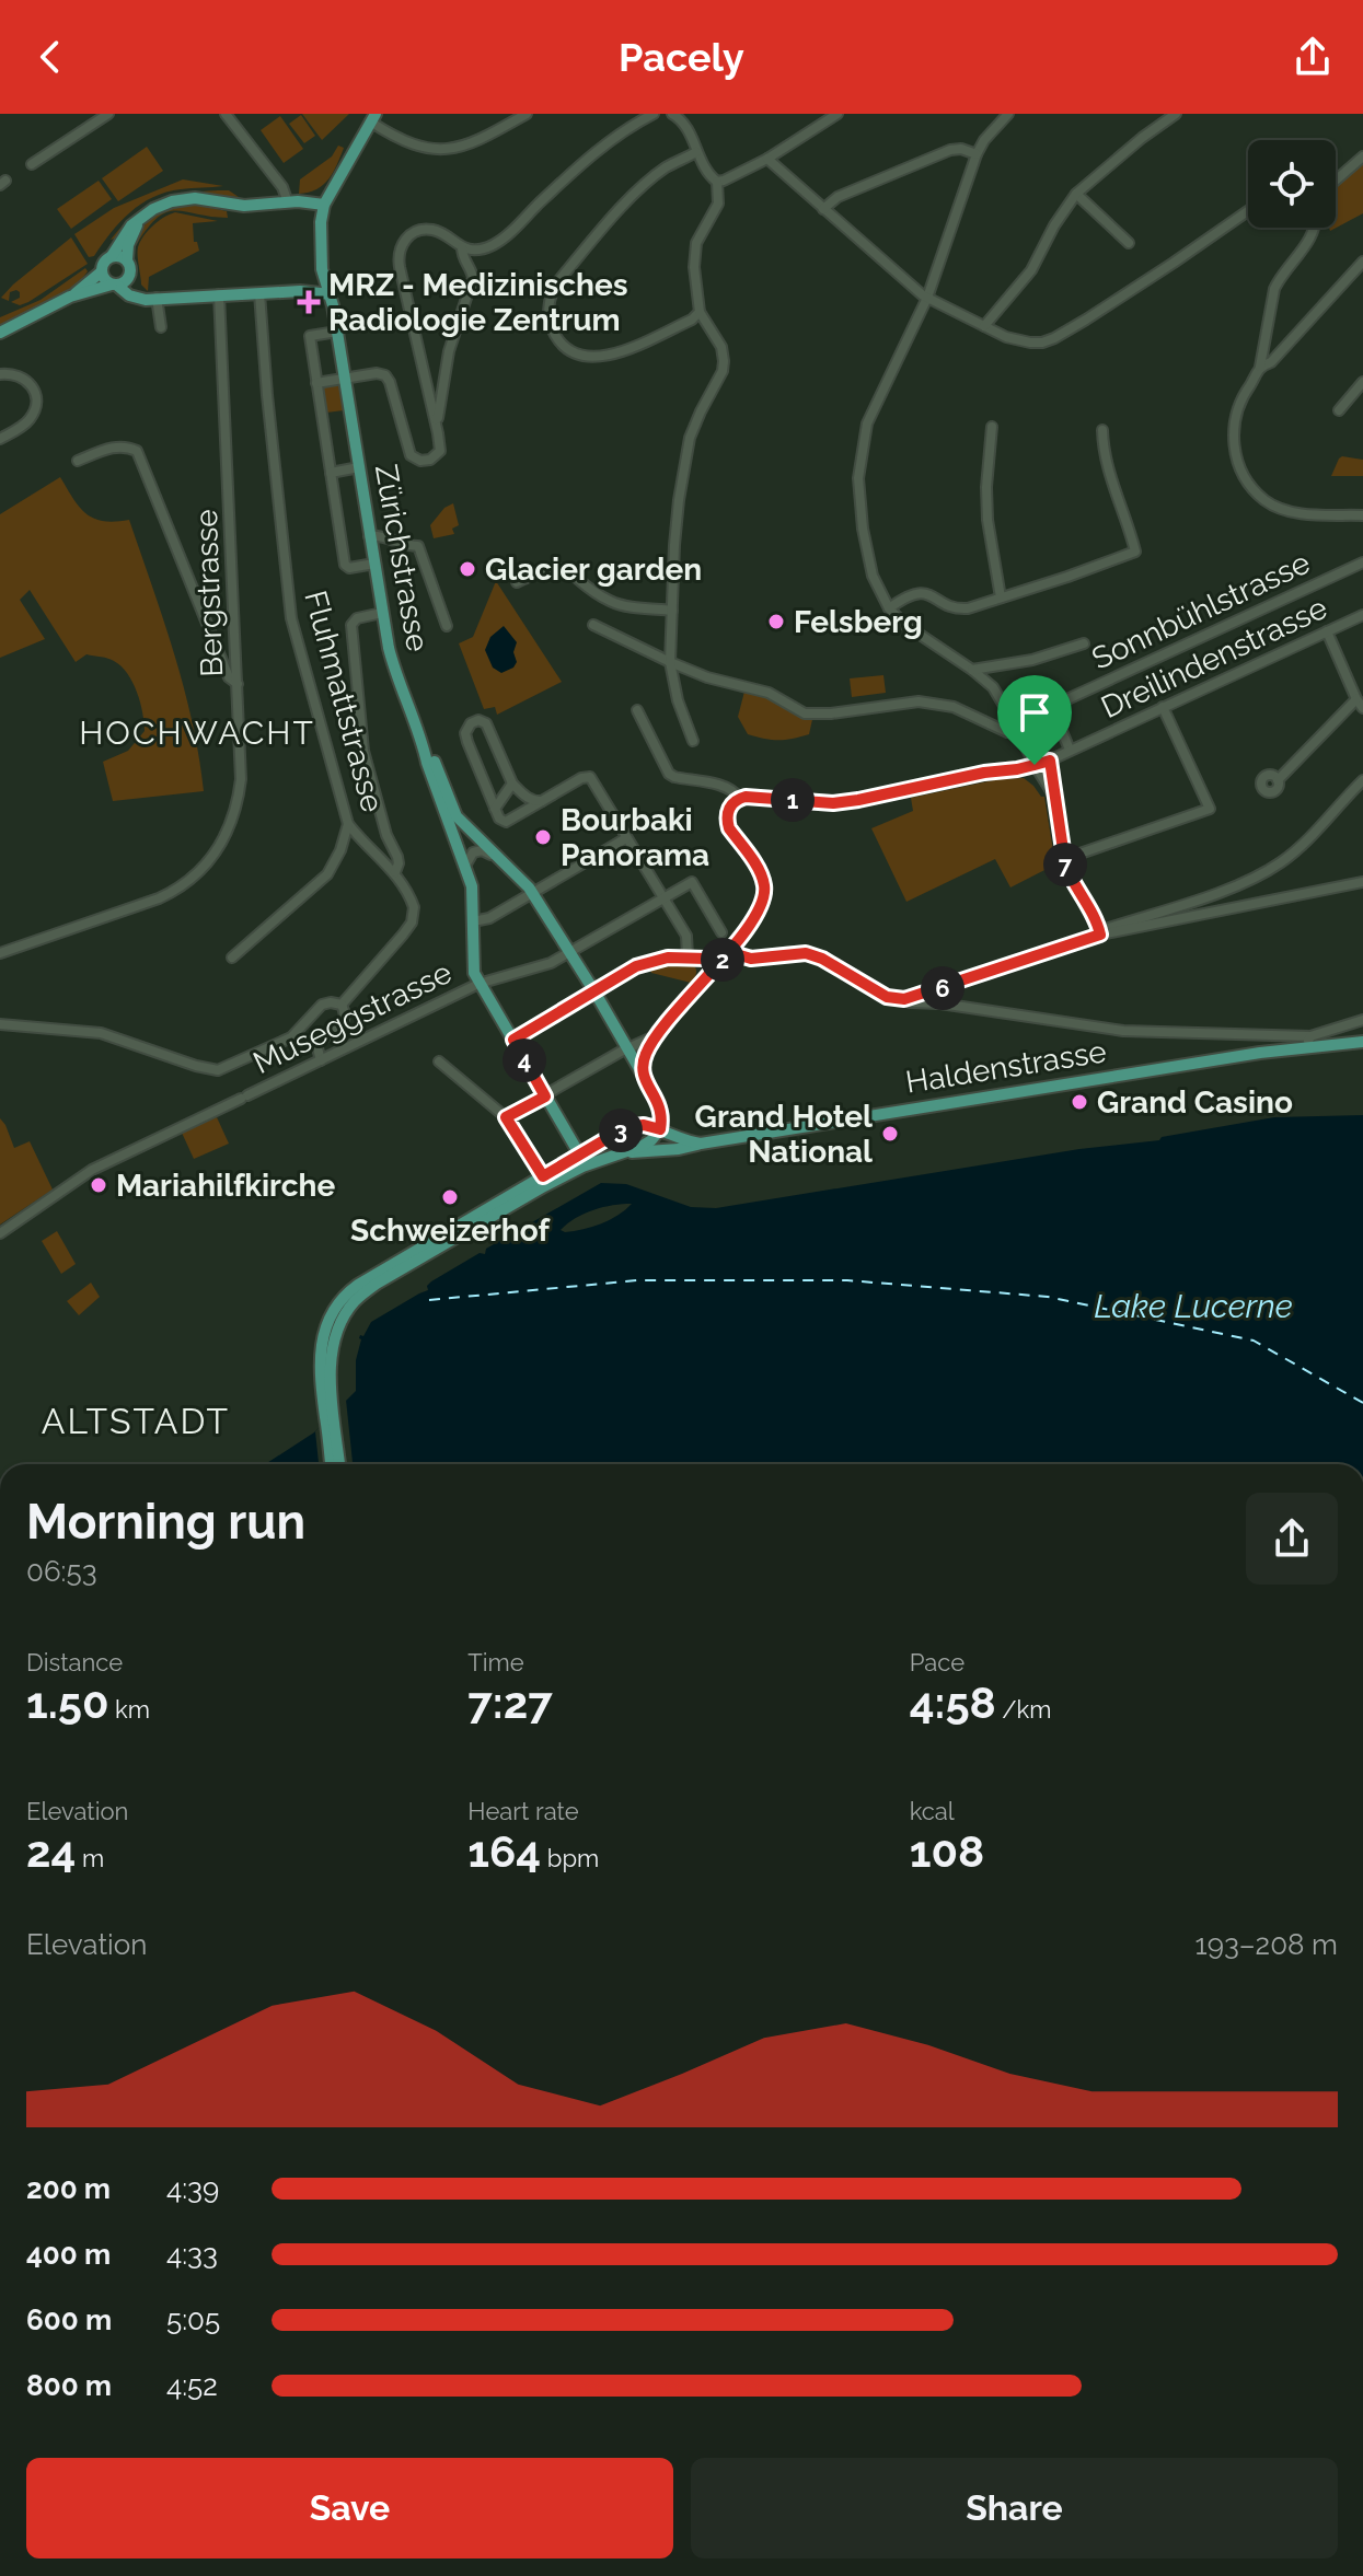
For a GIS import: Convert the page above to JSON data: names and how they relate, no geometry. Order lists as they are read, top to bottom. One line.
{"streets":{"main road":["Zürichstrasse","Haldenstrasse"],"street":["Bergstrasse","Sonnbühlstrasse","Dreilindenstrasse","Fluhmattstrasse","Museggstrasse"]},"crossings":[["Zürichstrasse","Museggstrasse"],["Zürichstrasse","Haldenstrasse"],["Sonnbühlstrasse","Dreilindenstrasse"],["Fluhmattstrasse","Museggstrasse"]],"districts":["HOCHWACHT","ALTSTADT"],"water":["Lake Lucerne"],"places":{"health":["MRZ - Medizinisches Radiologie Zentrum"],"other":["Glacier garden","Felsberg","Bourbaki Panorama","Grand Casino","Grand Hotel National","Mariahilfkirche","Schweizerhof"]},"page":{"header":"Pacely","pins":["1","7","2","6","4","3"],"heading":["Morning run","06:53"],"stats":[["Distance","1.50 km"],["Time","7:27"],["Pace","4:58 /km"],["Elevation","24 m"],["Heart rate","164 bpm"],["kcal","108"]],"chart":["Elevation","193–208 m"],"list":[{"name":"200 m","note":"4:39"},{"name":"400 m","note":"4:33"},{"name":"600 m","note":"5:05"},{"name":"800 m","note":"4:52"}],"buttons":["Save","Share"]}}
